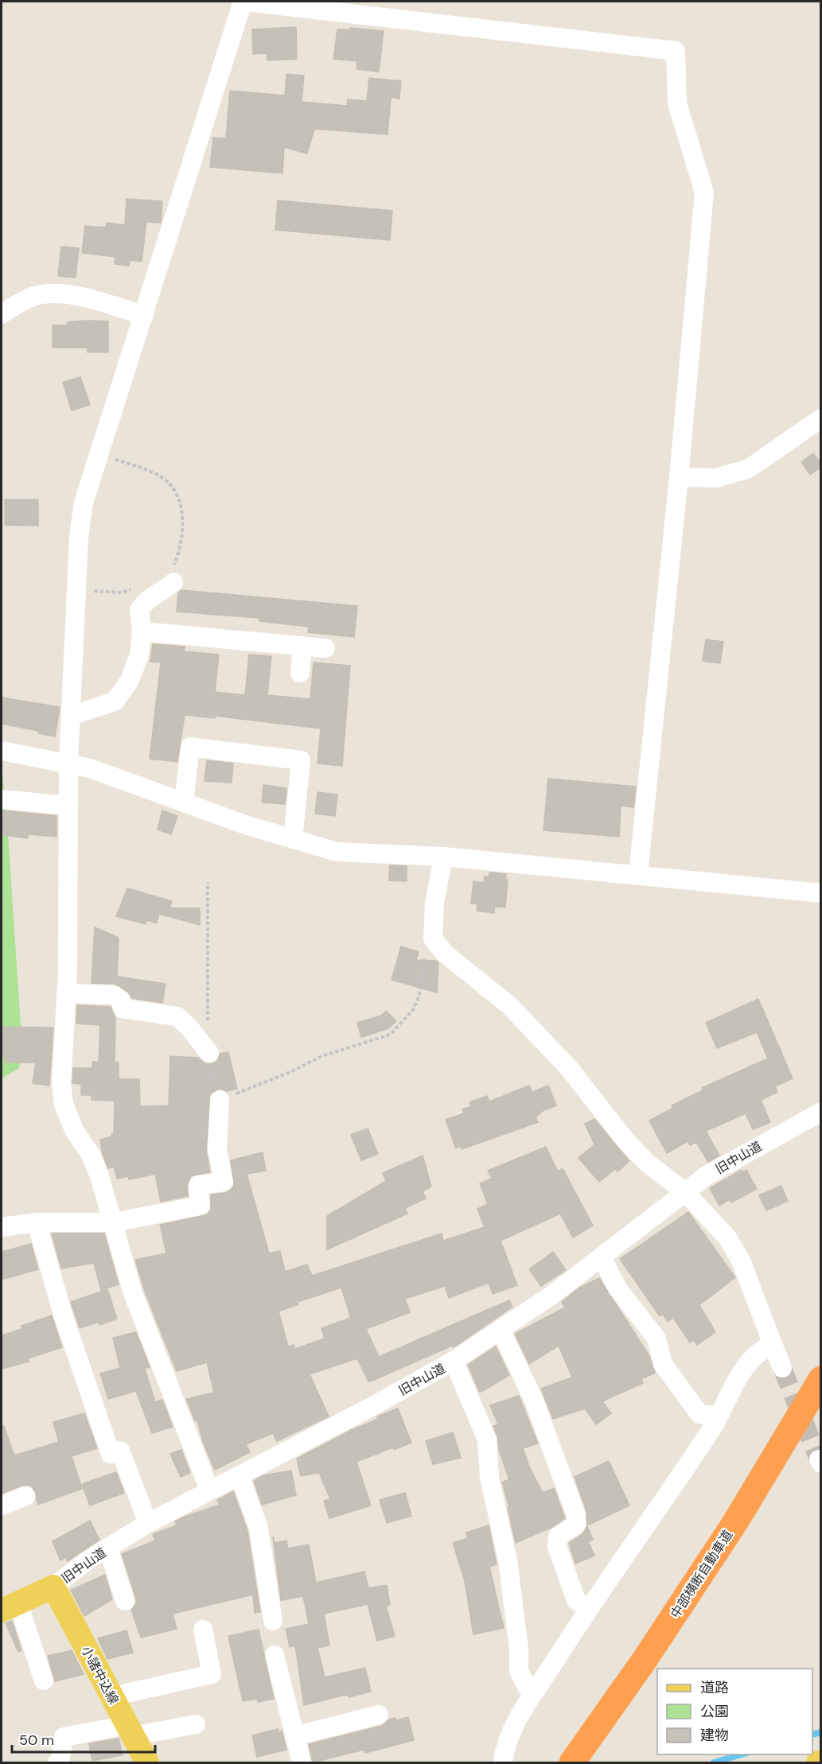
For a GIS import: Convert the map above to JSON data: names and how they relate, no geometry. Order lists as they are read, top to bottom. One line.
{"streets":{"highway":["中部横断自動車道"],"main road":["旧中山道","小諸中込線"]},"crossings":[["旧中山道","小諸中込線"]],"legend":["道路","公園","建物"],"scale_bar":"50 m"}
